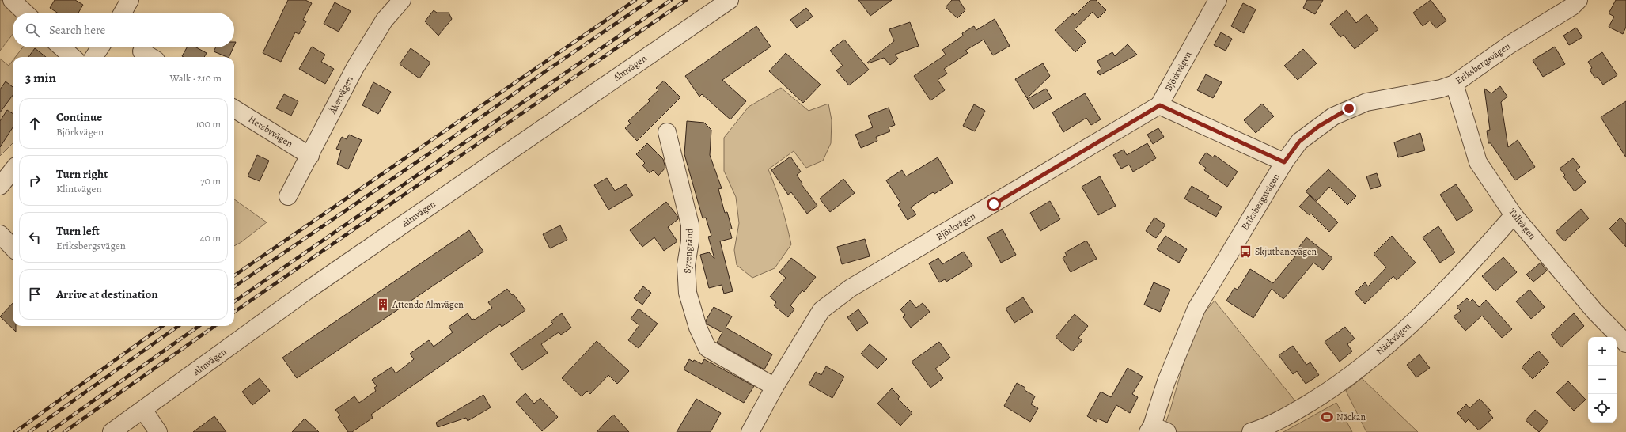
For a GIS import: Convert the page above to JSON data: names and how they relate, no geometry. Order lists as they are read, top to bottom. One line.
{"streets":{"street":["Eriksbergsvägen","Almvägen","Björkvägen","Åkervägen","Hersbyvägen","Tallvägen","Syrengränd","Näckvägen"]},"crossings":[["Eriksbergsvägen","Tallvägen"],["Björkvägen","Syrengränd"],["Åkervägen","Hersbyvägen"],["Tallvägen","Näckvägen"]],"places":{"bus stop":["Skjutbanevägen"],"building":["Attendo Almvägen"],"sports":["Näckan"]},"page":{"search":"Search here","heading":["3 min","Walk · 210 m"],"list":[["Continue","Björkvägen","100 m"],["Turn right","Klintvägen","70 m"],["Turn left","Eriksbergsvägen","40 m"],"Arrive at destination"],"map_buttons":["+","−"]}}
